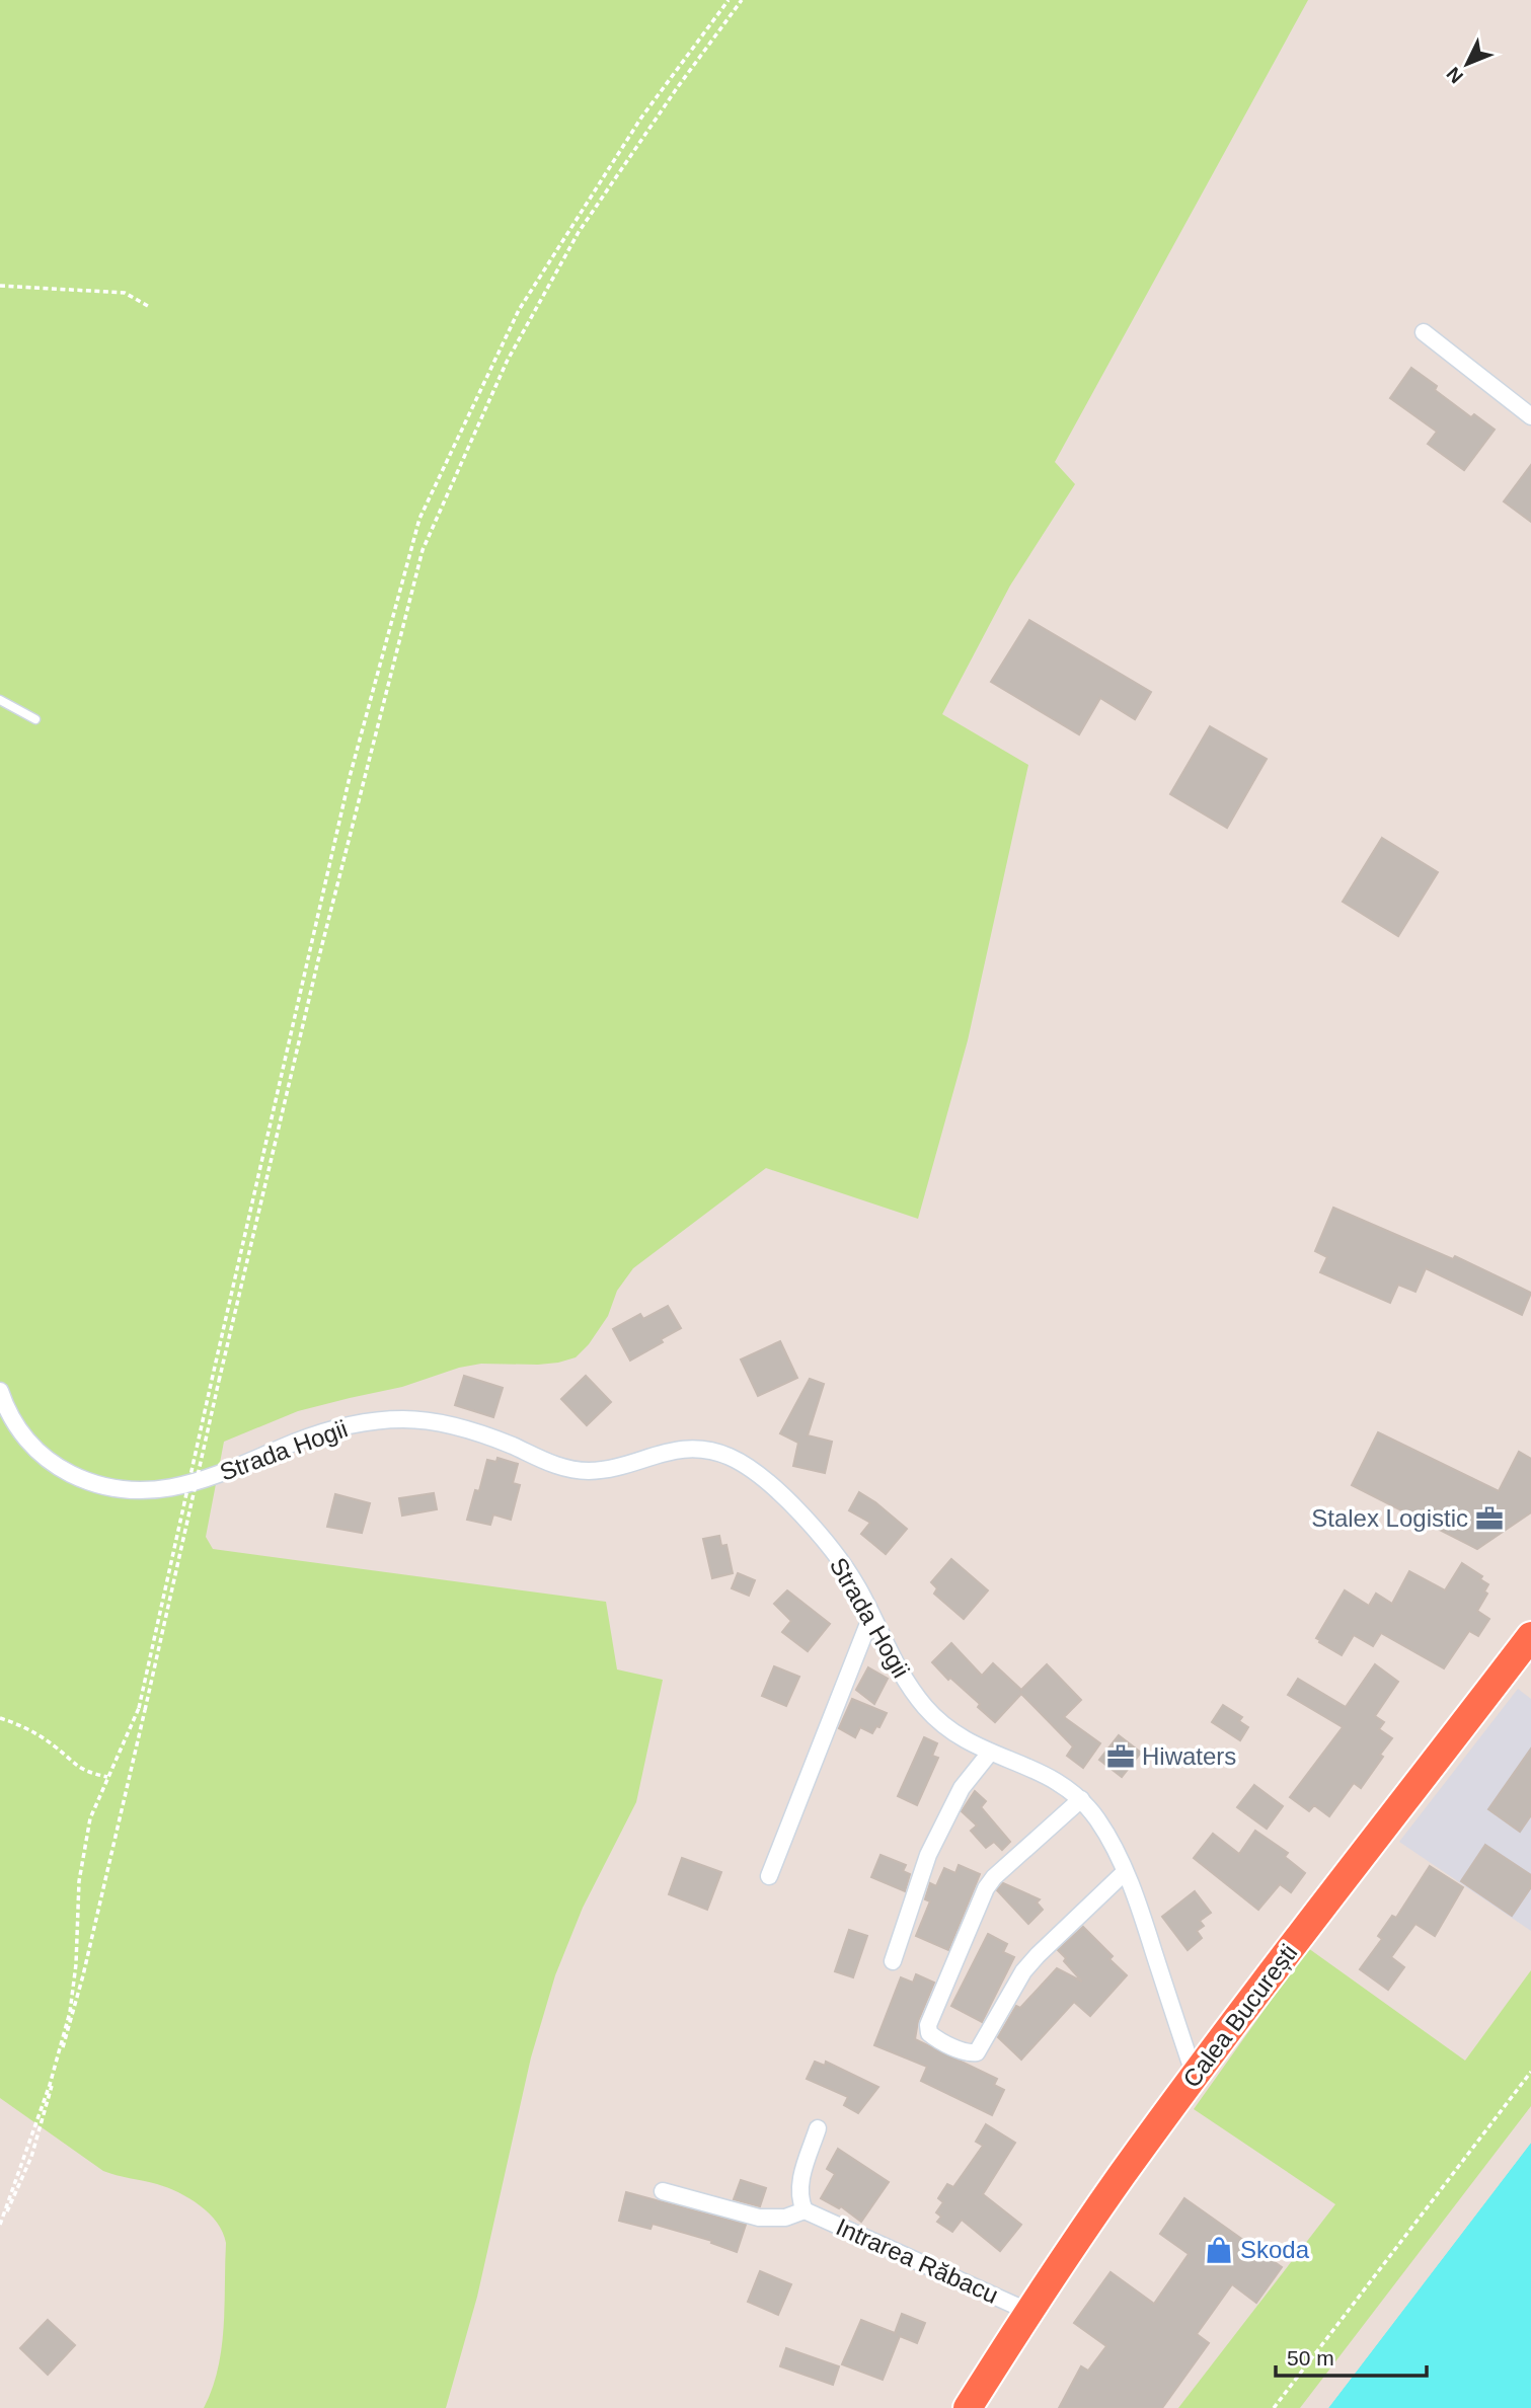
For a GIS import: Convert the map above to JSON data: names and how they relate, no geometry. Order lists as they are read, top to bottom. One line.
{"streets":{"highway":["Calea București"],"street":["Strada Hogii","Intrarea Răbacu"]},"crossings":[["Strada Hogii","Calea București"],["Calea București","Intrarea Răbacu"]],"places":{"office":["Stalex Logistic","Hiwaters"],"shop":["Skoda"]},"scale_bar":"50 m","north":"bottom left"}
